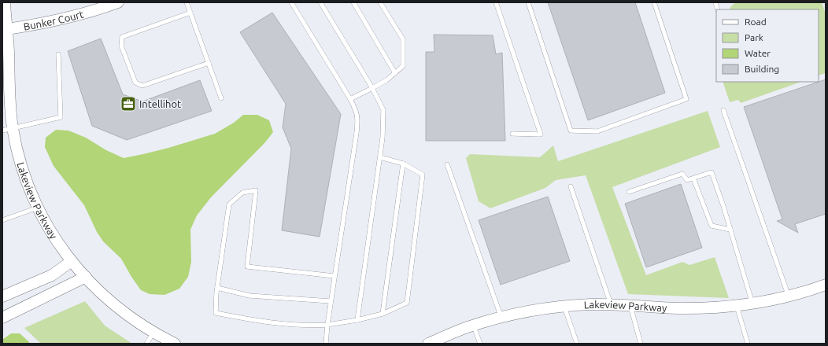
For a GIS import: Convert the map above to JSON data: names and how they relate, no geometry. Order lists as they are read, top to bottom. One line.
{"streets":{"street":["Bunker Court","Lakeview Parkway"]},"crossings":[["Bunker Court","Lakeview Parkway"]],"places":{"office":["Intellihot"]},"legend":["Road","Park","Water","Building"]}
